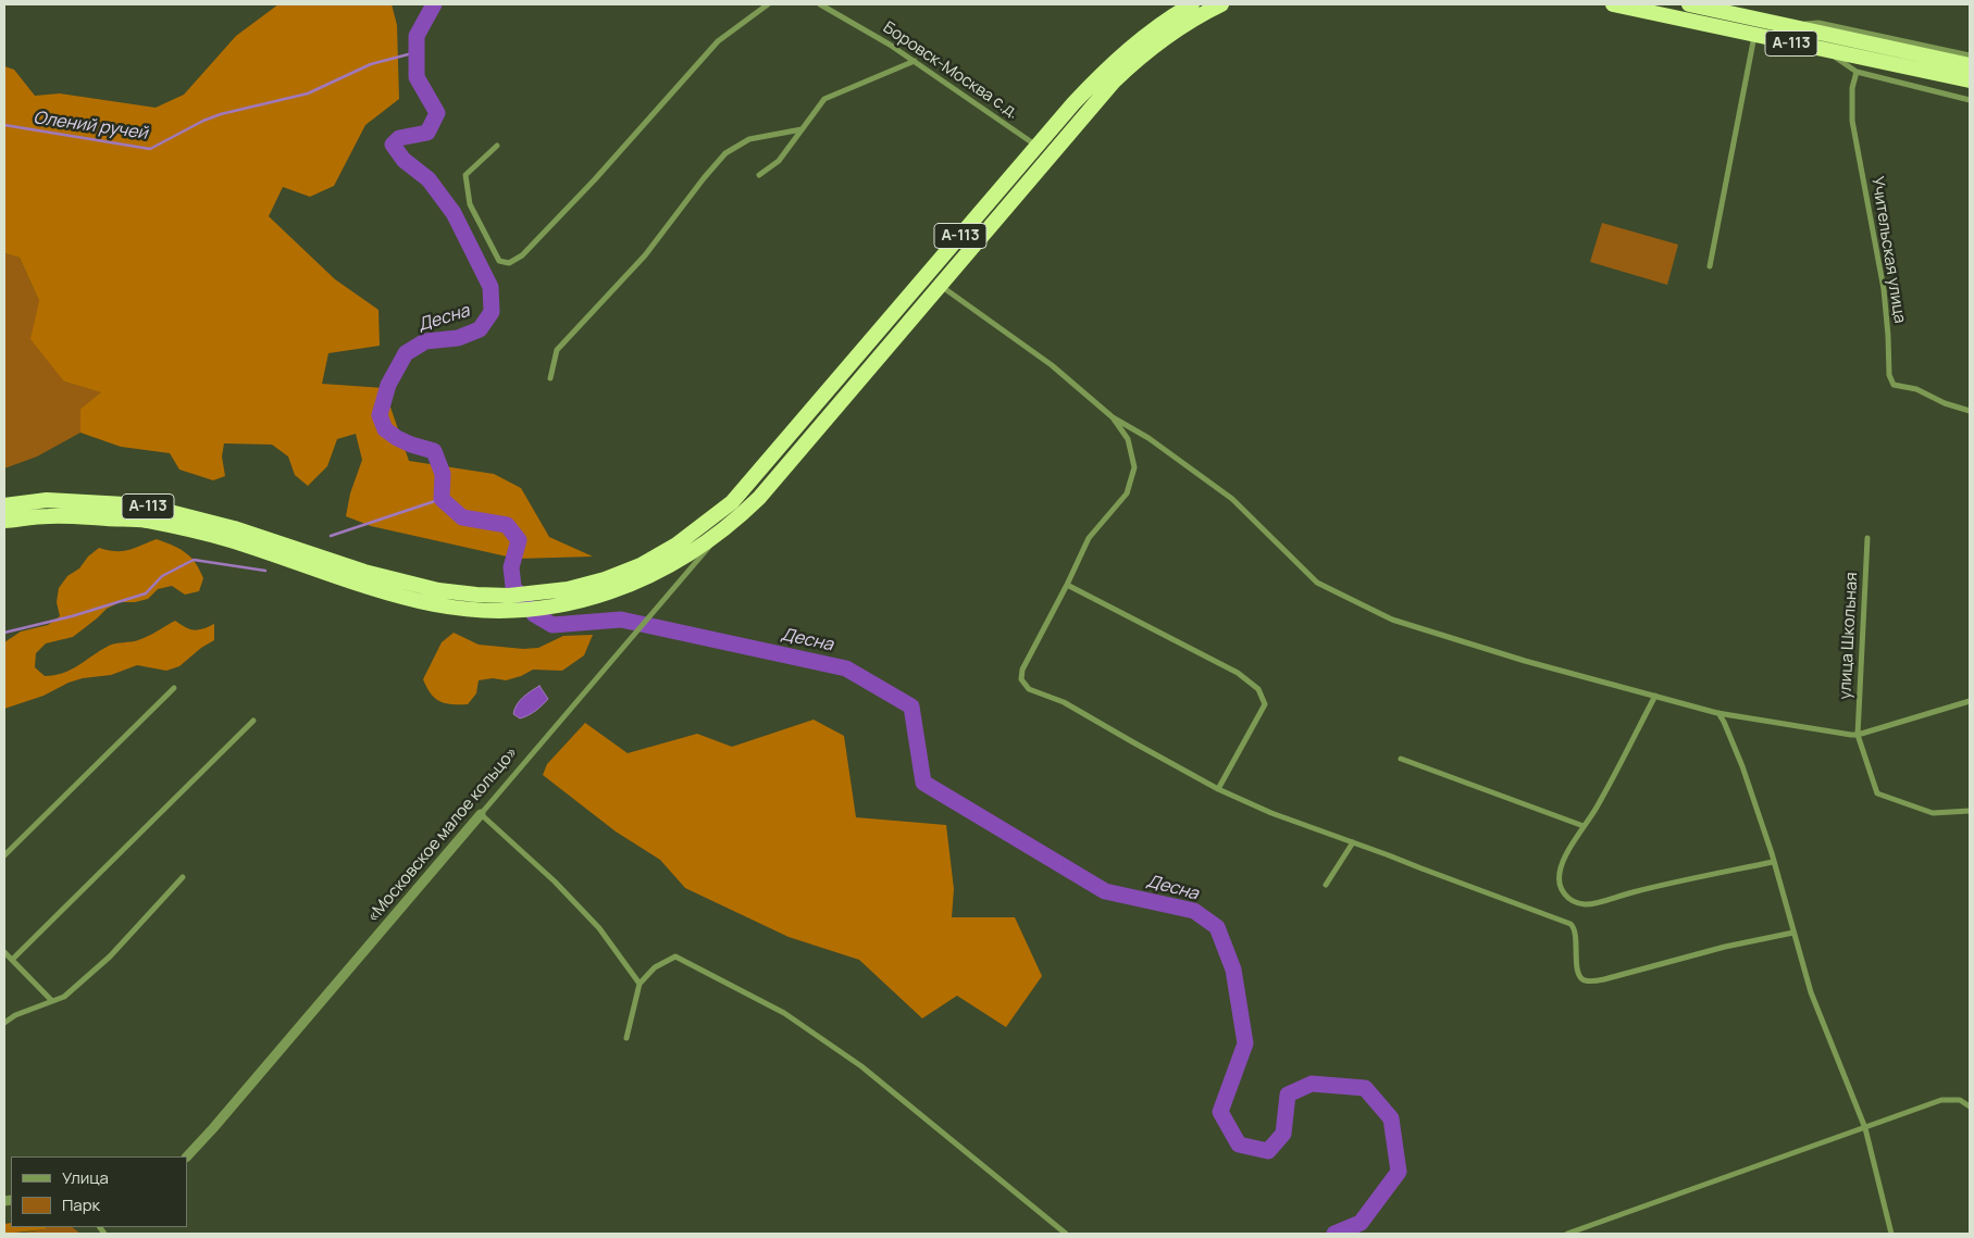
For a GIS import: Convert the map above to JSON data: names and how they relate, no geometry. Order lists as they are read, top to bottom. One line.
{"streets":{"highway":["А-113"],"street":["Боровск-Москва с.д.","Учительская улица","улица Школьная","«Московское малое кольцо»"]},"crossings":[["А-113","Боровск-Москва с.д."],["А-113","«Московское малое кольцо»"]],"water":["Олений ручей","Десна"],"legend":["Улица","Парк"]}
